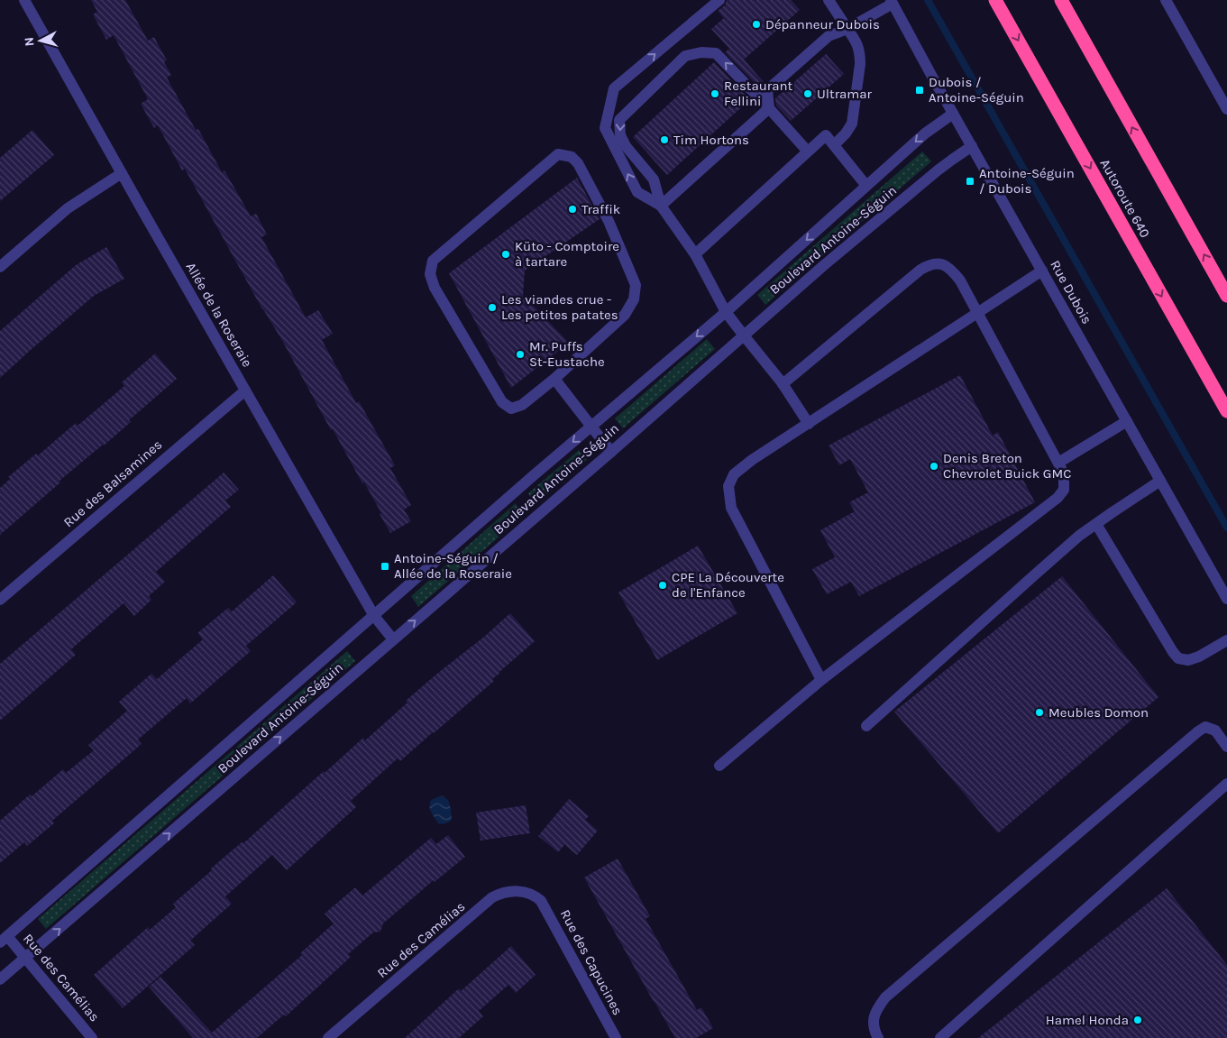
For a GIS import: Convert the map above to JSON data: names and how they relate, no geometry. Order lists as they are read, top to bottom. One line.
{"streets":{"highway":["Autoroute 640"],"street":["Boulevard Antoine-Séguin","Rue Dubois","Allée de la Roseraie","Rue des Balsamines","Rue des Camélias","Rue des Capucines"]},"crossings":[["Boulevard Antoine-Séguin","Rue Dubois"],["Boulevard Antoine-Séguin","Allée de la Roseraie"],["Boulevard Antoine-Séguin","Rue des Camélias"],["Allée de la Roseraie","Rue des Balsamines"],["Rue des Camélias","Rue des Capucines"]],"places":{"other":["Dépanneur Dubois","Restaurant Fellini","Ultramar","Tim Hortons","Traffik","Küto - Comptoire à tartare","Les viandes crue - Les petites patates","Mr. Puffs St-Eustache","Denis Breton Chevrolet Buick GMC","CPE La Découverte de l'Enfance","Meubles Domon","Hamel Honda"],"transit":["Dubois / Antoine-Séguin","Antoine-Séguin / Dubois","Antoine-Séguin / Allée de la Roseraie"]},"north":"left"}
